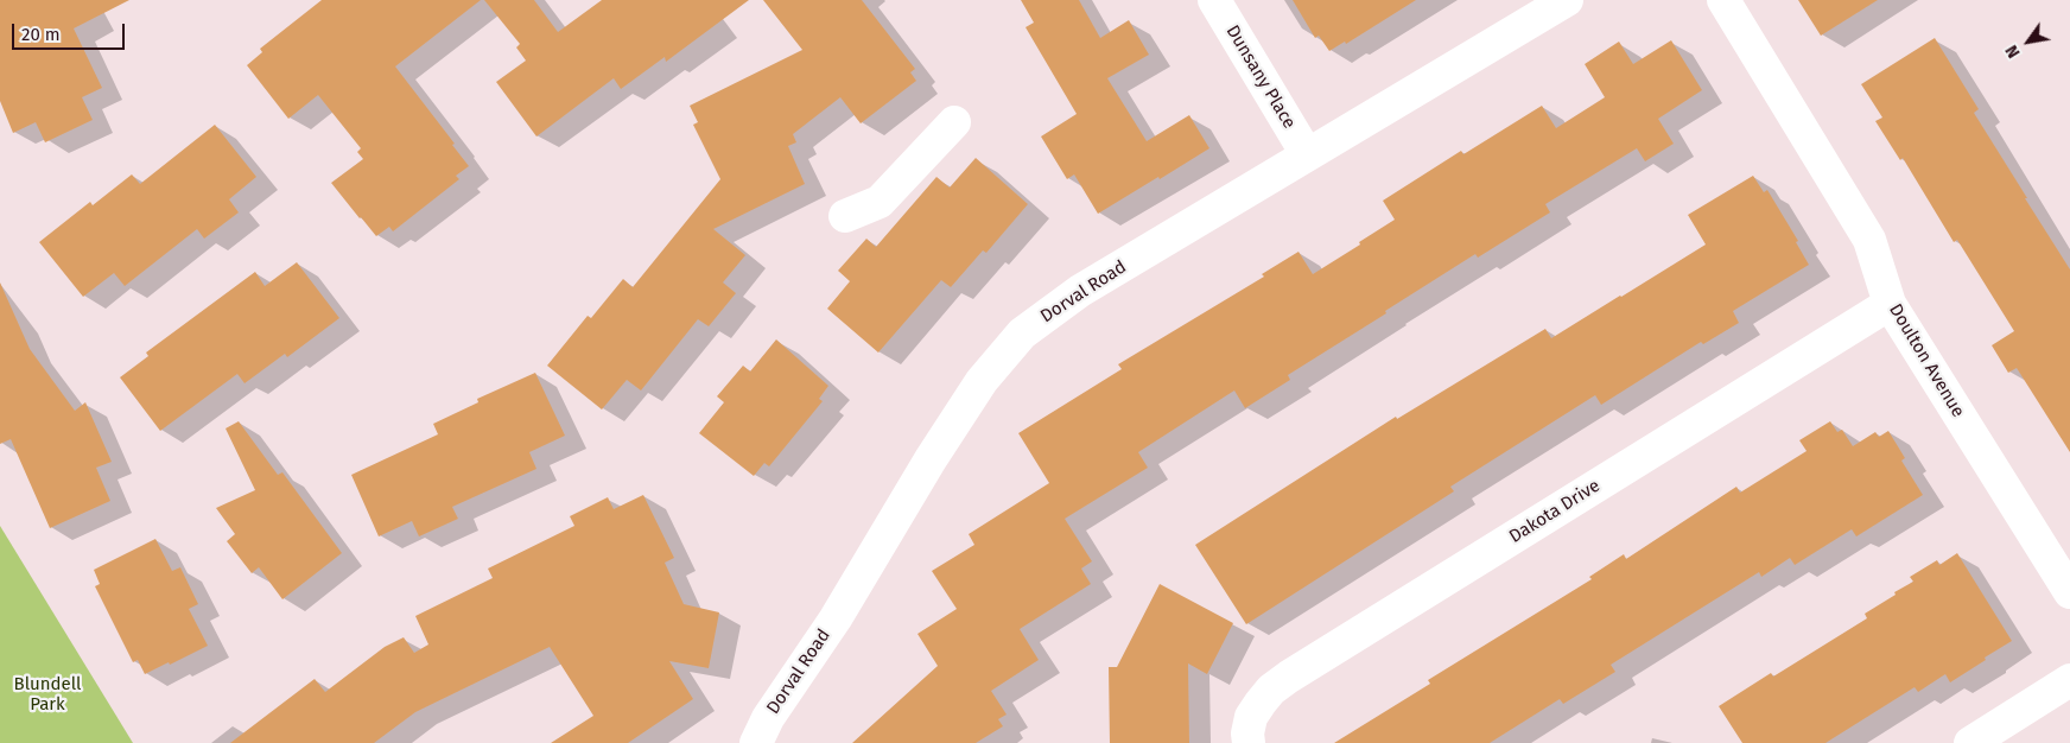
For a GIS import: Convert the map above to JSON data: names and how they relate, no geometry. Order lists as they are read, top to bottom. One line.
{"streets":{"street":["Dunsany Place","Dorval Road","Doulton Avenue","Dakota Drive"]},"crossings":[["Dunsany Place","Dorval Road"],["Doulton Avenue","Dakota Drive"]],"parks":["Blundell Park"],"scale_bar":"20 m","north":"bottom left"}
